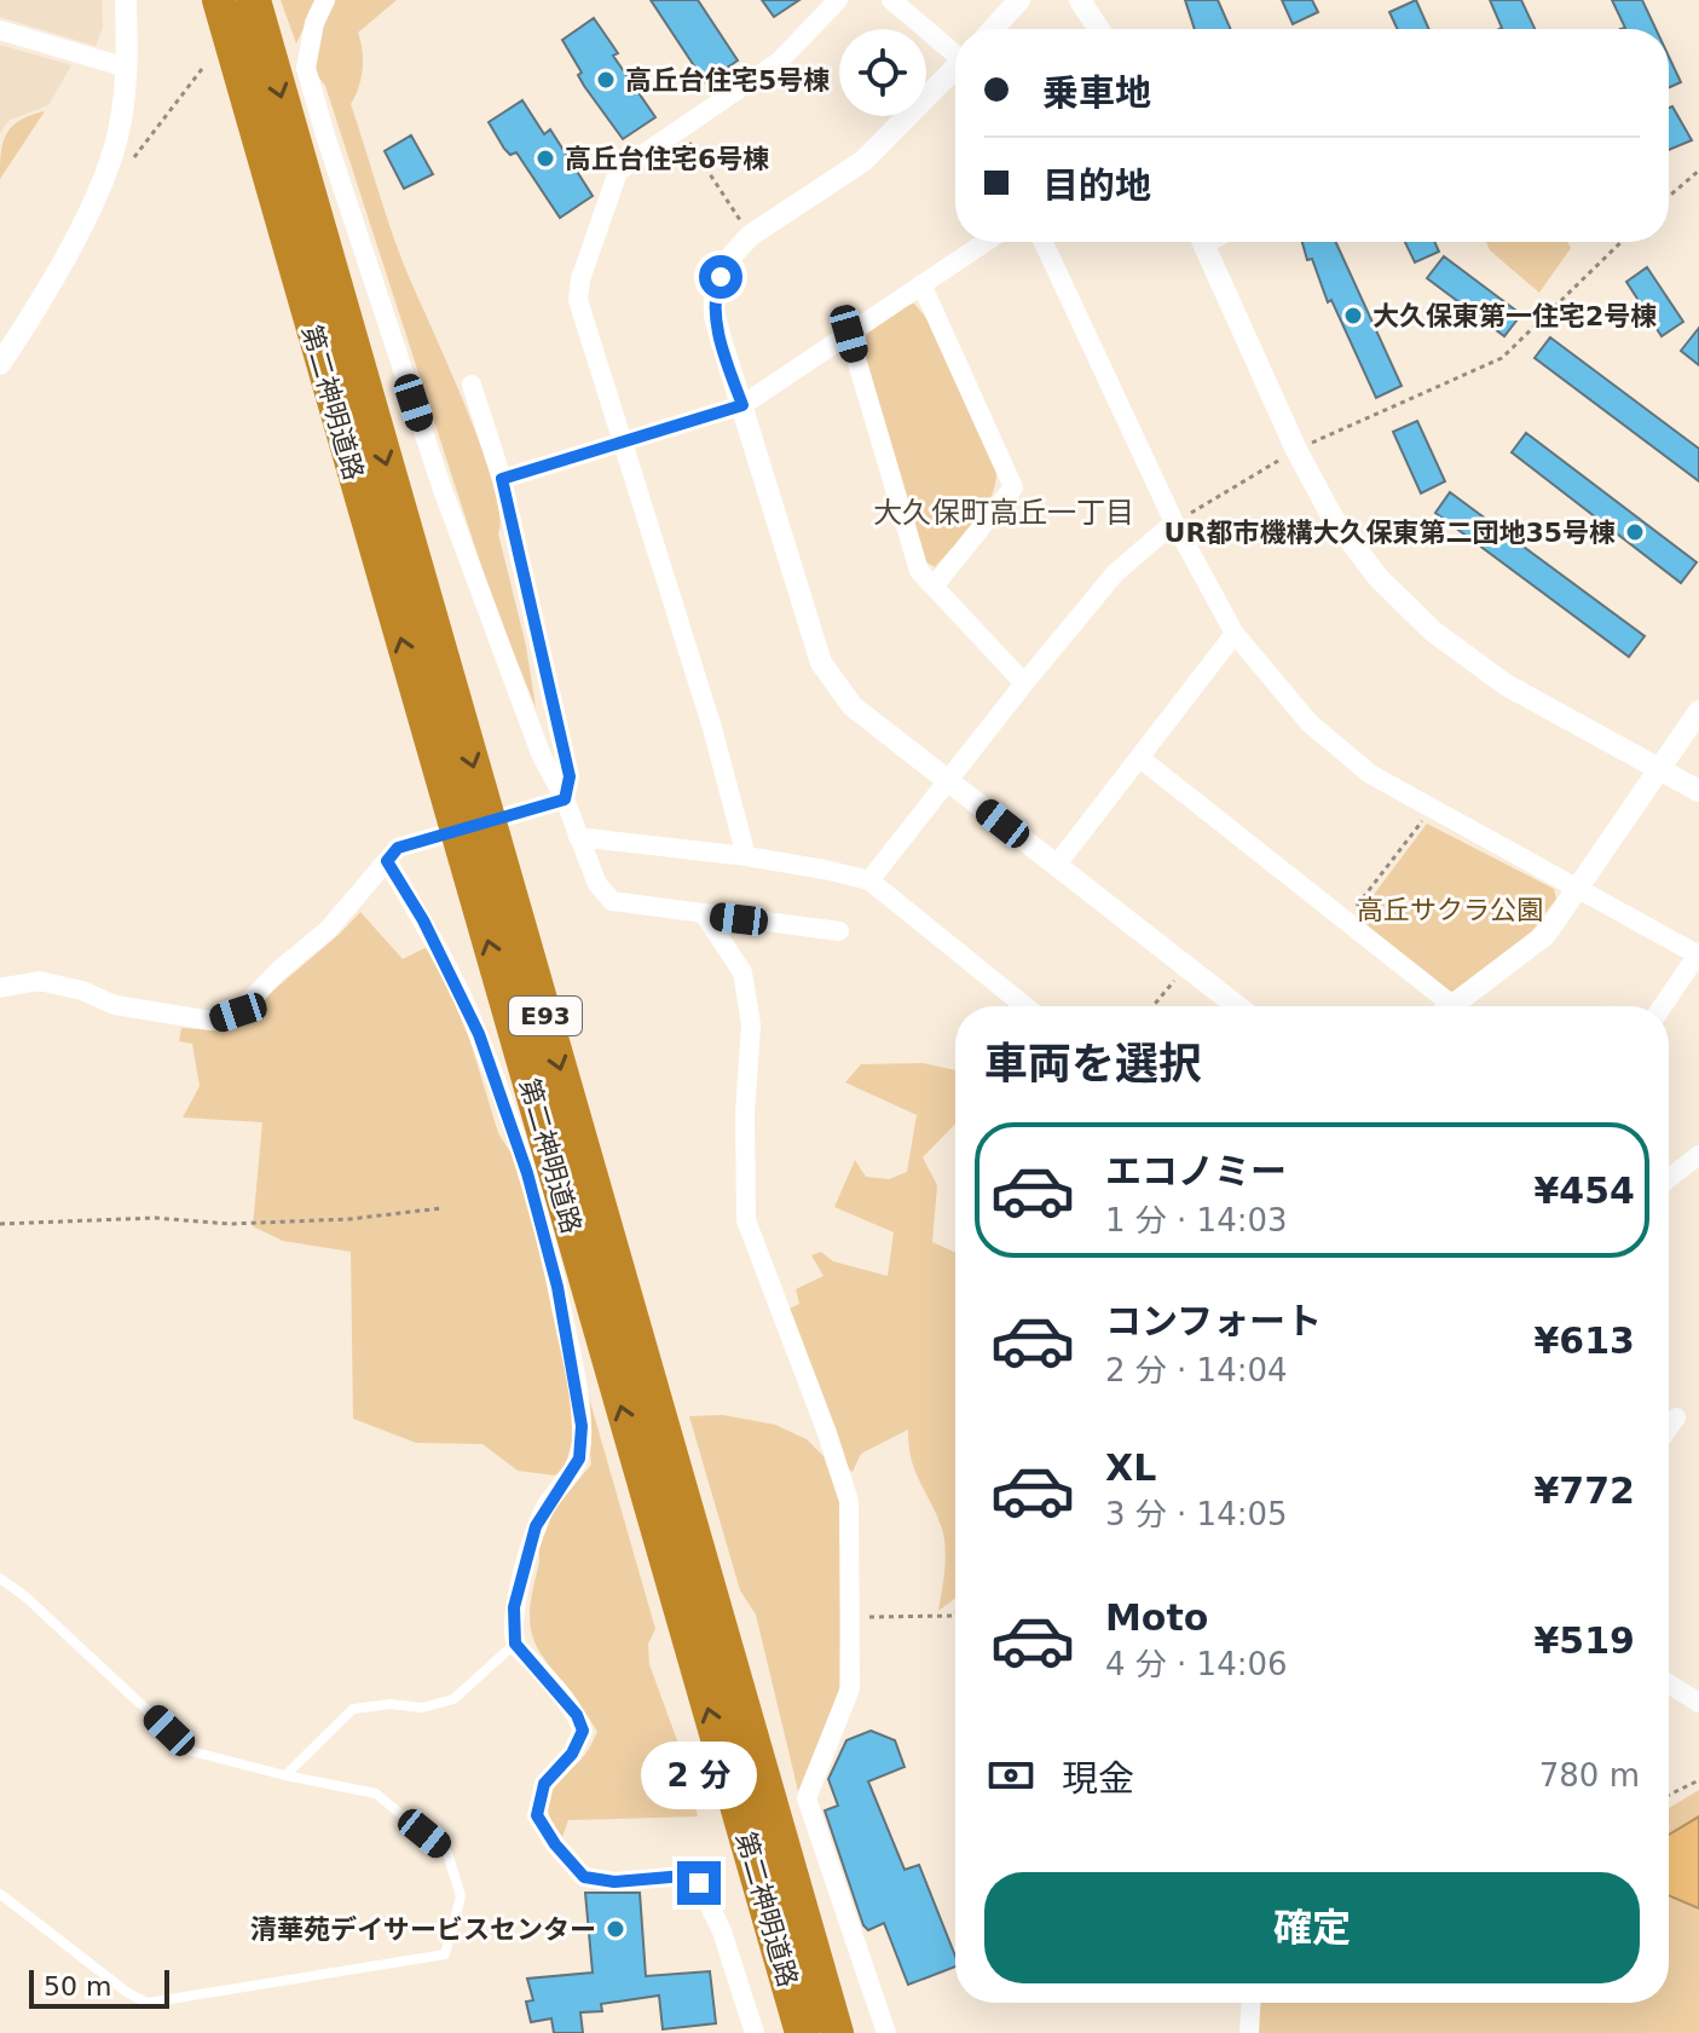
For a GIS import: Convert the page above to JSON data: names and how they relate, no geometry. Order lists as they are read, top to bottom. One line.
{"streets":{"highway":["第二神明道路","E93"]},"districts":["大久保町高丘一丁目"],"parks":["高丘サクラ公園"],"places":["高丘台住宅5号棟","高丘台住宅6号棟","大久保東第一住宅2号棟","UR都市機構大久保東第二団地35号棟","清華苑デイサービスセンター"],"scale_bar":"50 m","page":{"banner":["乗車地","目的地"],"heading":"車両を選択","list":[{"name":"エコノミー","note":"1 分 · 14:03","value":"¥454"},{"name":"コンフォート","note":"2 分 · 14:04","value":"¥613"},{"name":"XL","note":"3 分 · 14:05","value":"¥772"},{"name":"Moto","note":"4 分 · 14:06","value":"¥519"}],"pay":["現金","780 m"],"bubble":"2 分","buttons":"確定","scale":"50 m"}}
